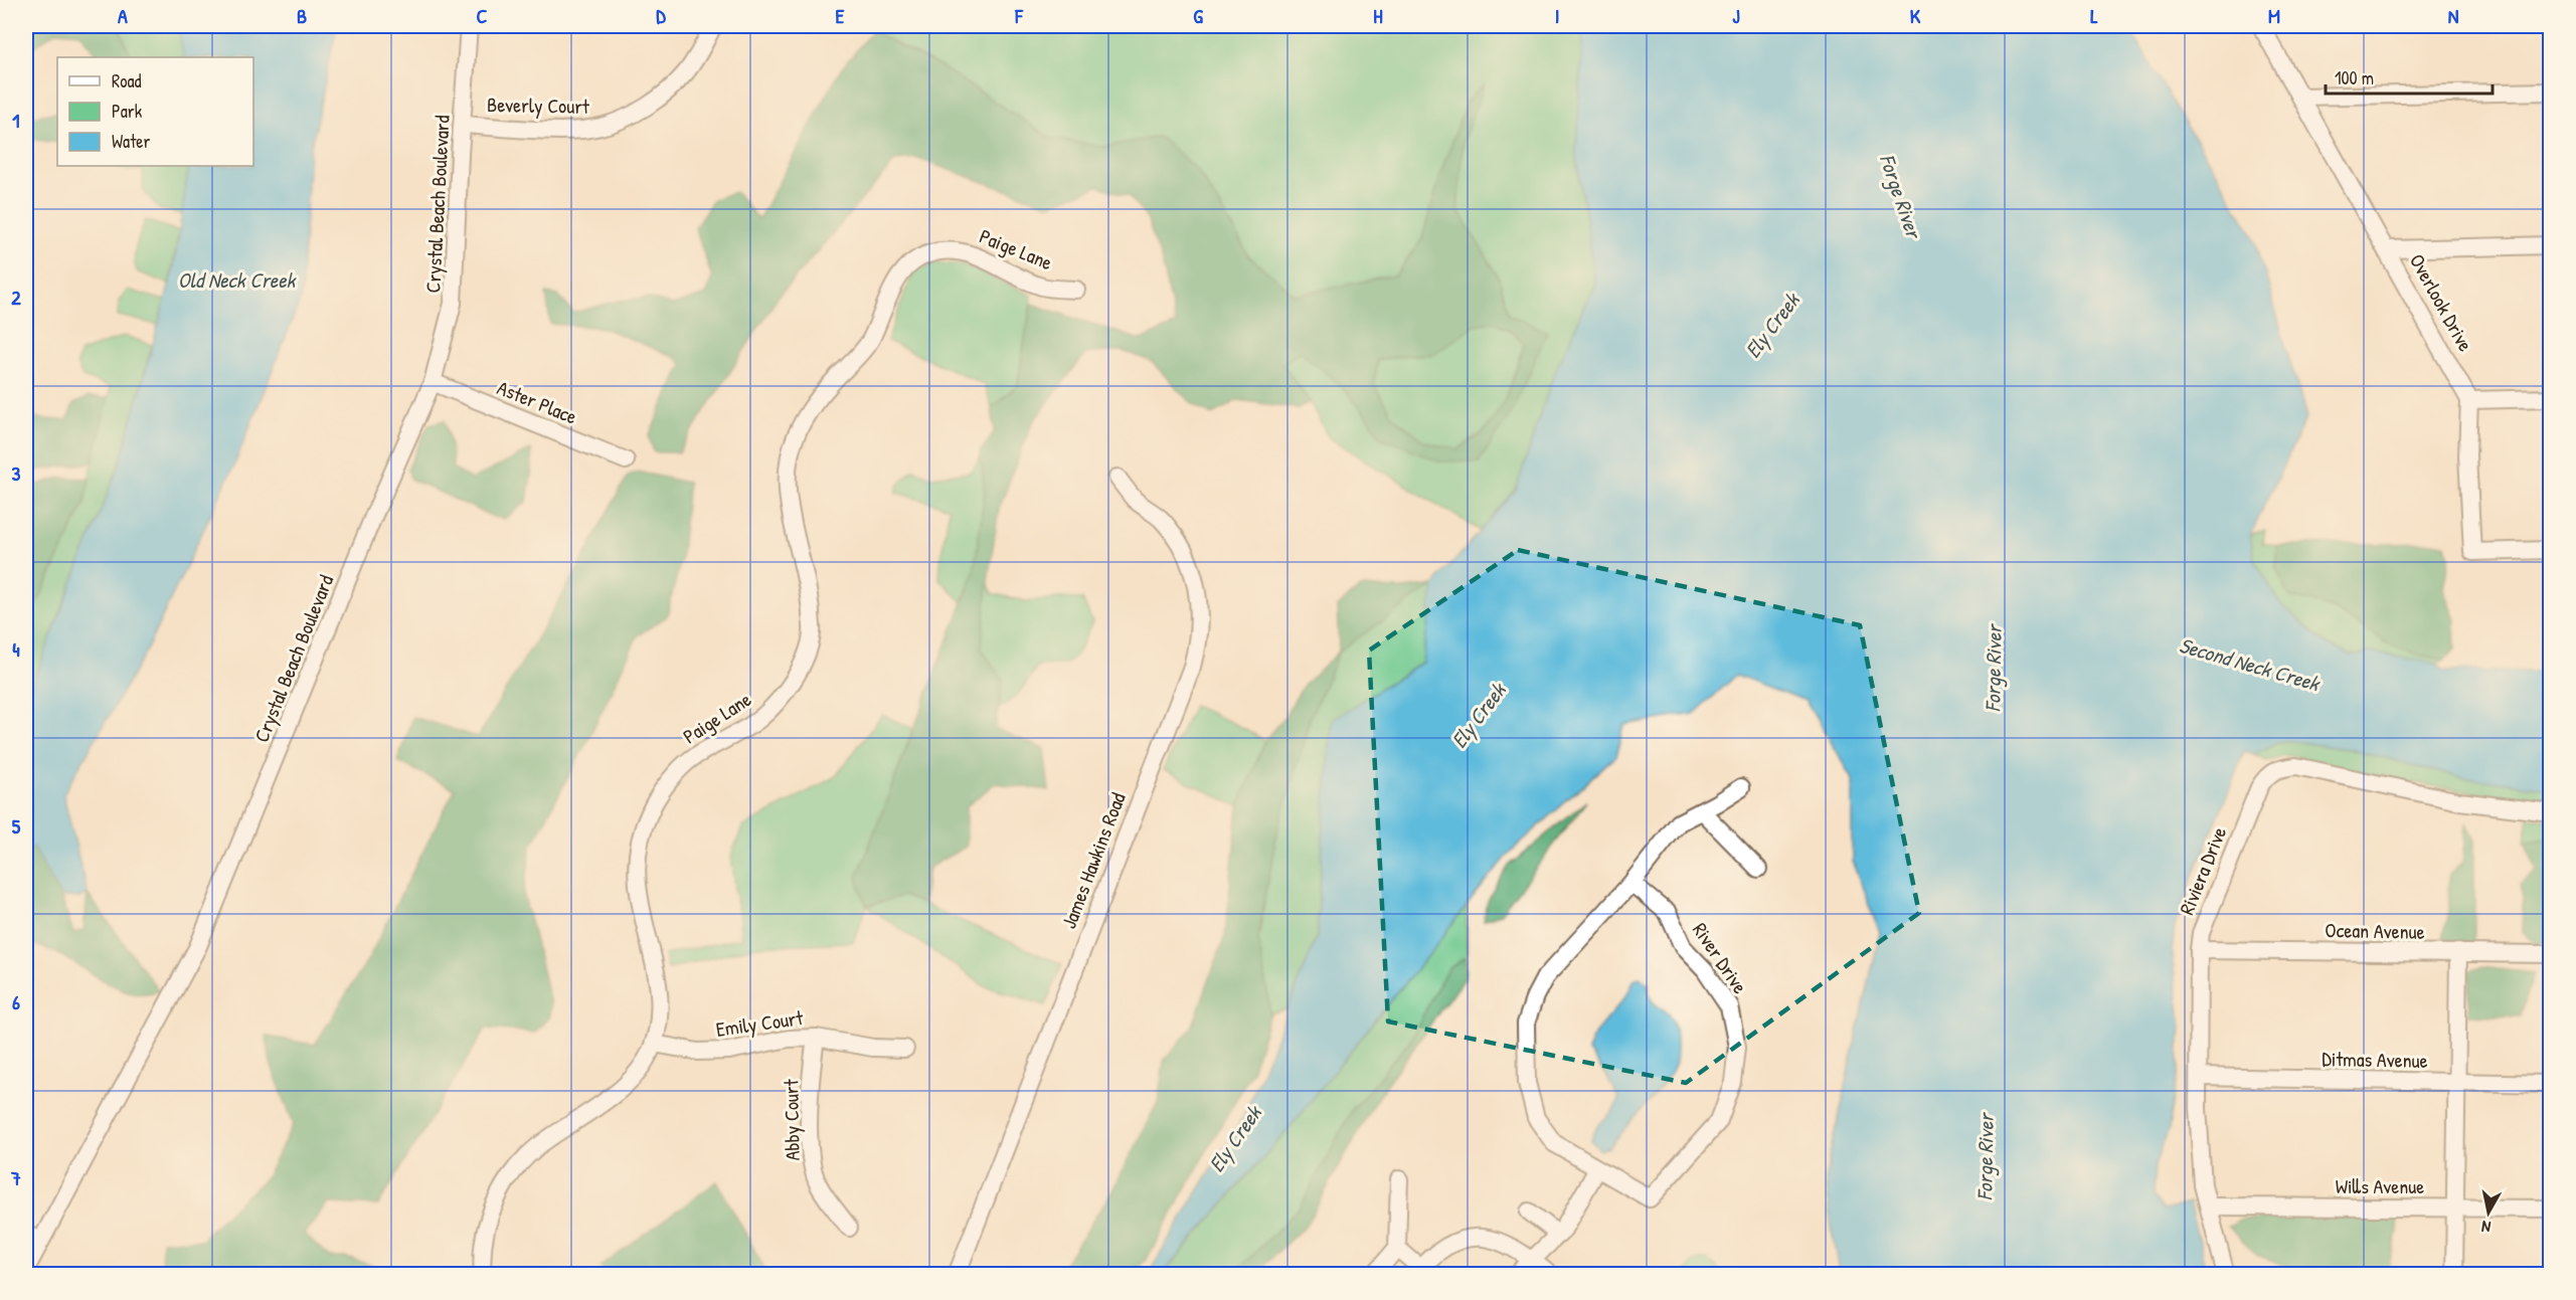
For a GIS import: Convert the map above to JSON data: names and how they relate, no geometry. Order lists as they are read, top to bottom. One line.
{"streets":{"street":["Beverly Court","Crystal Beach Boulevard","Paige Lane","Overlook Drive","Aster Place","James Hawkins Road","Riviera Drive","Ocean Avenue","River Drive","Emily Court","Ditmas Avenue","Abby Court","Wills Avenue"]},"crossings":[["Beverly Court","Crystal Beach Boulevard"],["Crystal Beach Boulevard","Aster Place"],["Paige Lane","Emily Court"],["Riviera Drive","Ocean Avenue"],["Riviera Drive","Ditmas Avenue"],["Riviera Drive","Wills Avenue"],["Emily Court","Abby Court"]],"water":["Forge River","Old Neck Creek","Ely Creek","Second Neck Creek"],"legend":["Road","Park","Water"],"scale_bar":"100 m","north":"bottom","grid":{"columns":["A","B","C","D","E","F","G","H","I","J","K","L","M","N"],"rows":["1","2","3","4","5","6","7"]}}
